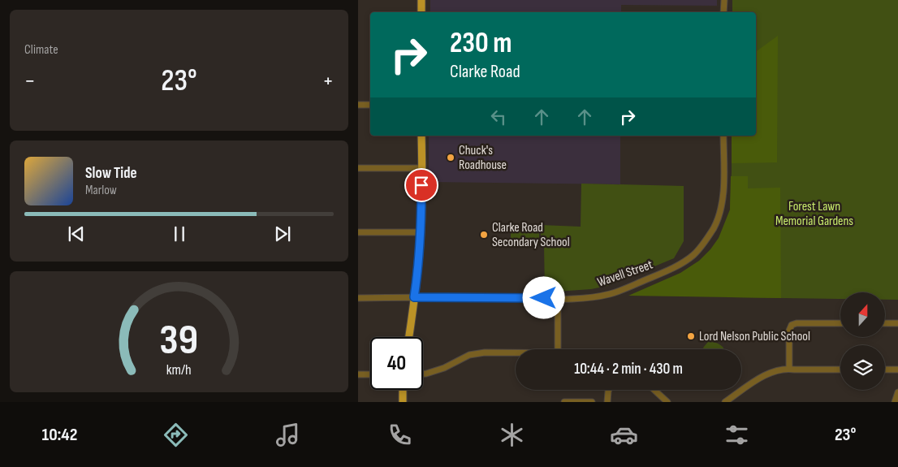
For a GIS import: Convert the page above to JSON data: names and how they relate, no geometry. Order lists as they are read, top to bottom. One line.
{"streets":{"street":["Wavell Street"]},"parks":["Forest Lawn Memorial Gardens"],"places":["Chuck's Roadhouse","Clarke Road Secondary School","Lord Nelson Public School"],"north":"top","page":{"tile":"Climate","turn":["230 m","Clarke Road"],"heat":["−","23°","+"],"song":["Slow Tide","Marlow"],"limit":"40","trip":"10:44 · 2 min · 430 m","tabs":["10:42","23°"],"gauge":["39","km/h"]}}
